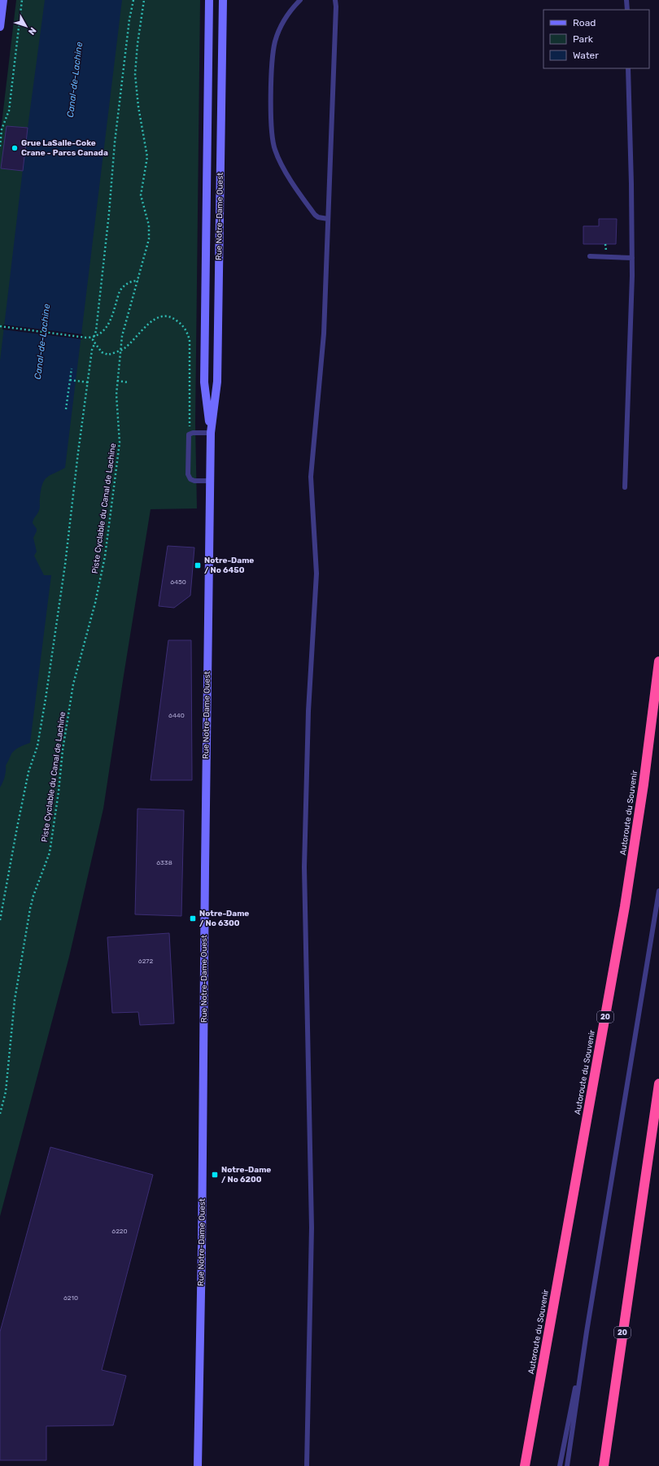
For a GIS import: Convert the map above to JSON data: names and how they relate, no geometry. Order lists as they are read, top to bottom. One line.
{"streets":{"highway":["Autoroute du Souvenir","20"],"main road":["Rue Notre-Dame Ouest"],"path":["Piste Cyclable du Canal de Lachine"]},"water":["Canal-de-Lachine"],"places":{"other":["Grue LaSalle-Coke Crane - Parcs Canada"],"transit":["Notre-Dame / No 6450","Notre-Dame / No 6300","Notre-Dame / No 6200"]},"house_numbers":["6450","6440","6338","6272","6220","6210"],"legend":["Road","Park","Water"],"north":"bottom right"}
